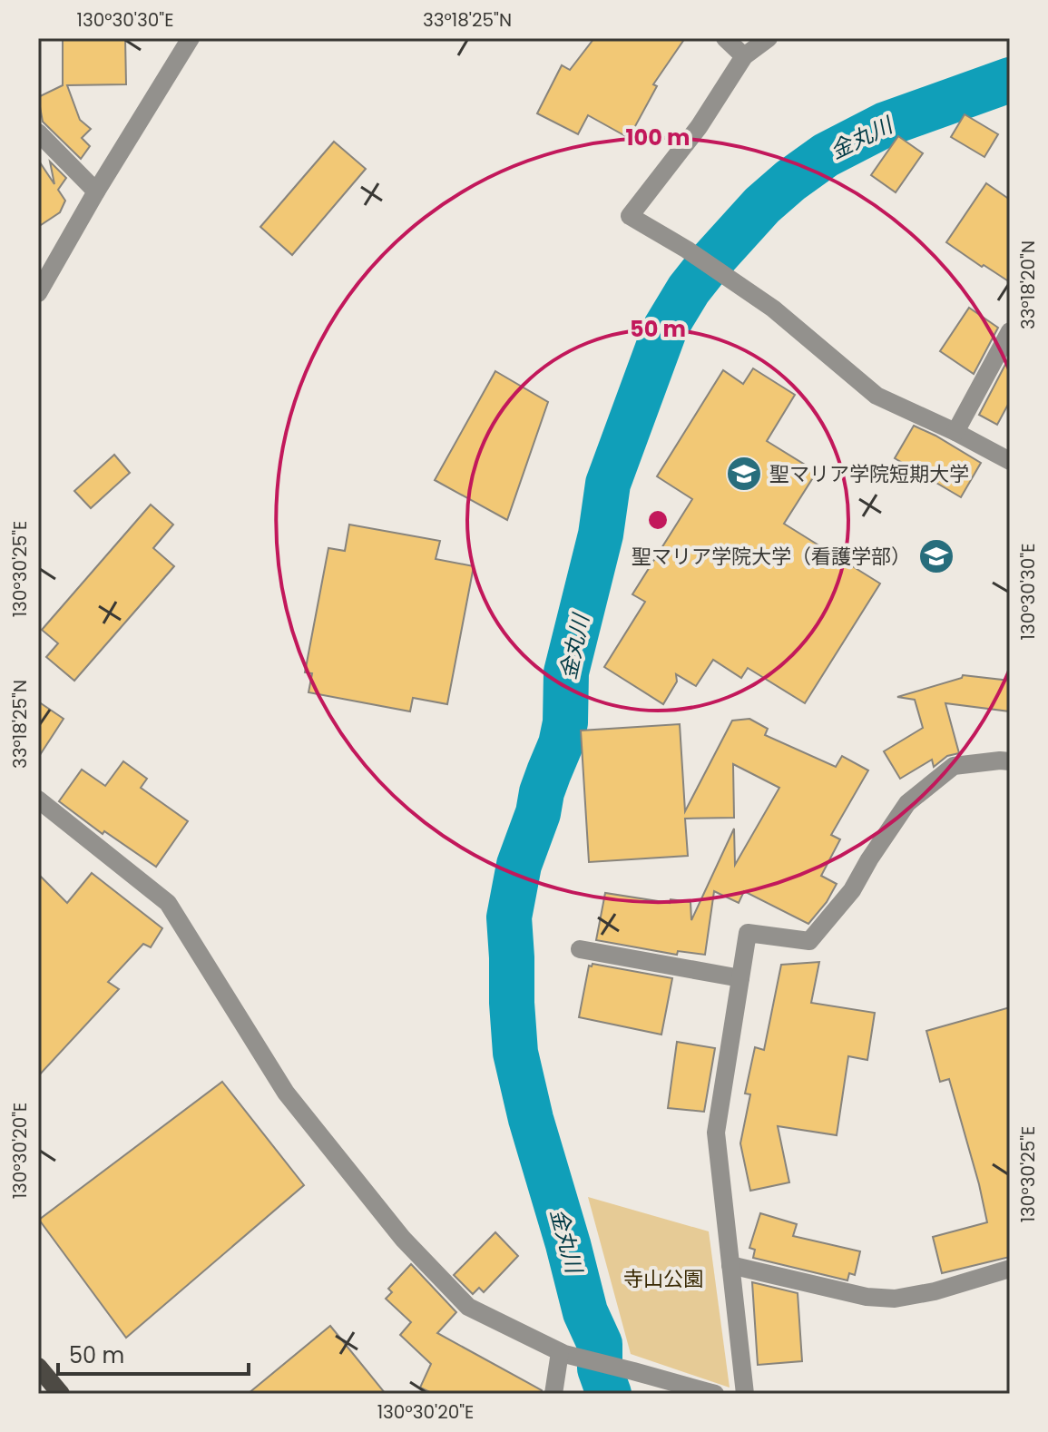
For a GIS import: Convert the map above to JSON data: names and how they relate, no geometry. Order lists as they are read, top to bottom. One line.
{"water":["金丸川"],"parks":["寺山公園"],"places":{"school or university":["聖マリア学院短期大学","聖マリア学院大学（看護学部）"]},"scale_bar":"50 m","coordinates":["130°30'30\"E","33°18'25\"N","33°18'20\"N","130°30'25\"E","130°30'20\"E"],"rings":["100 m","50 m"]}
